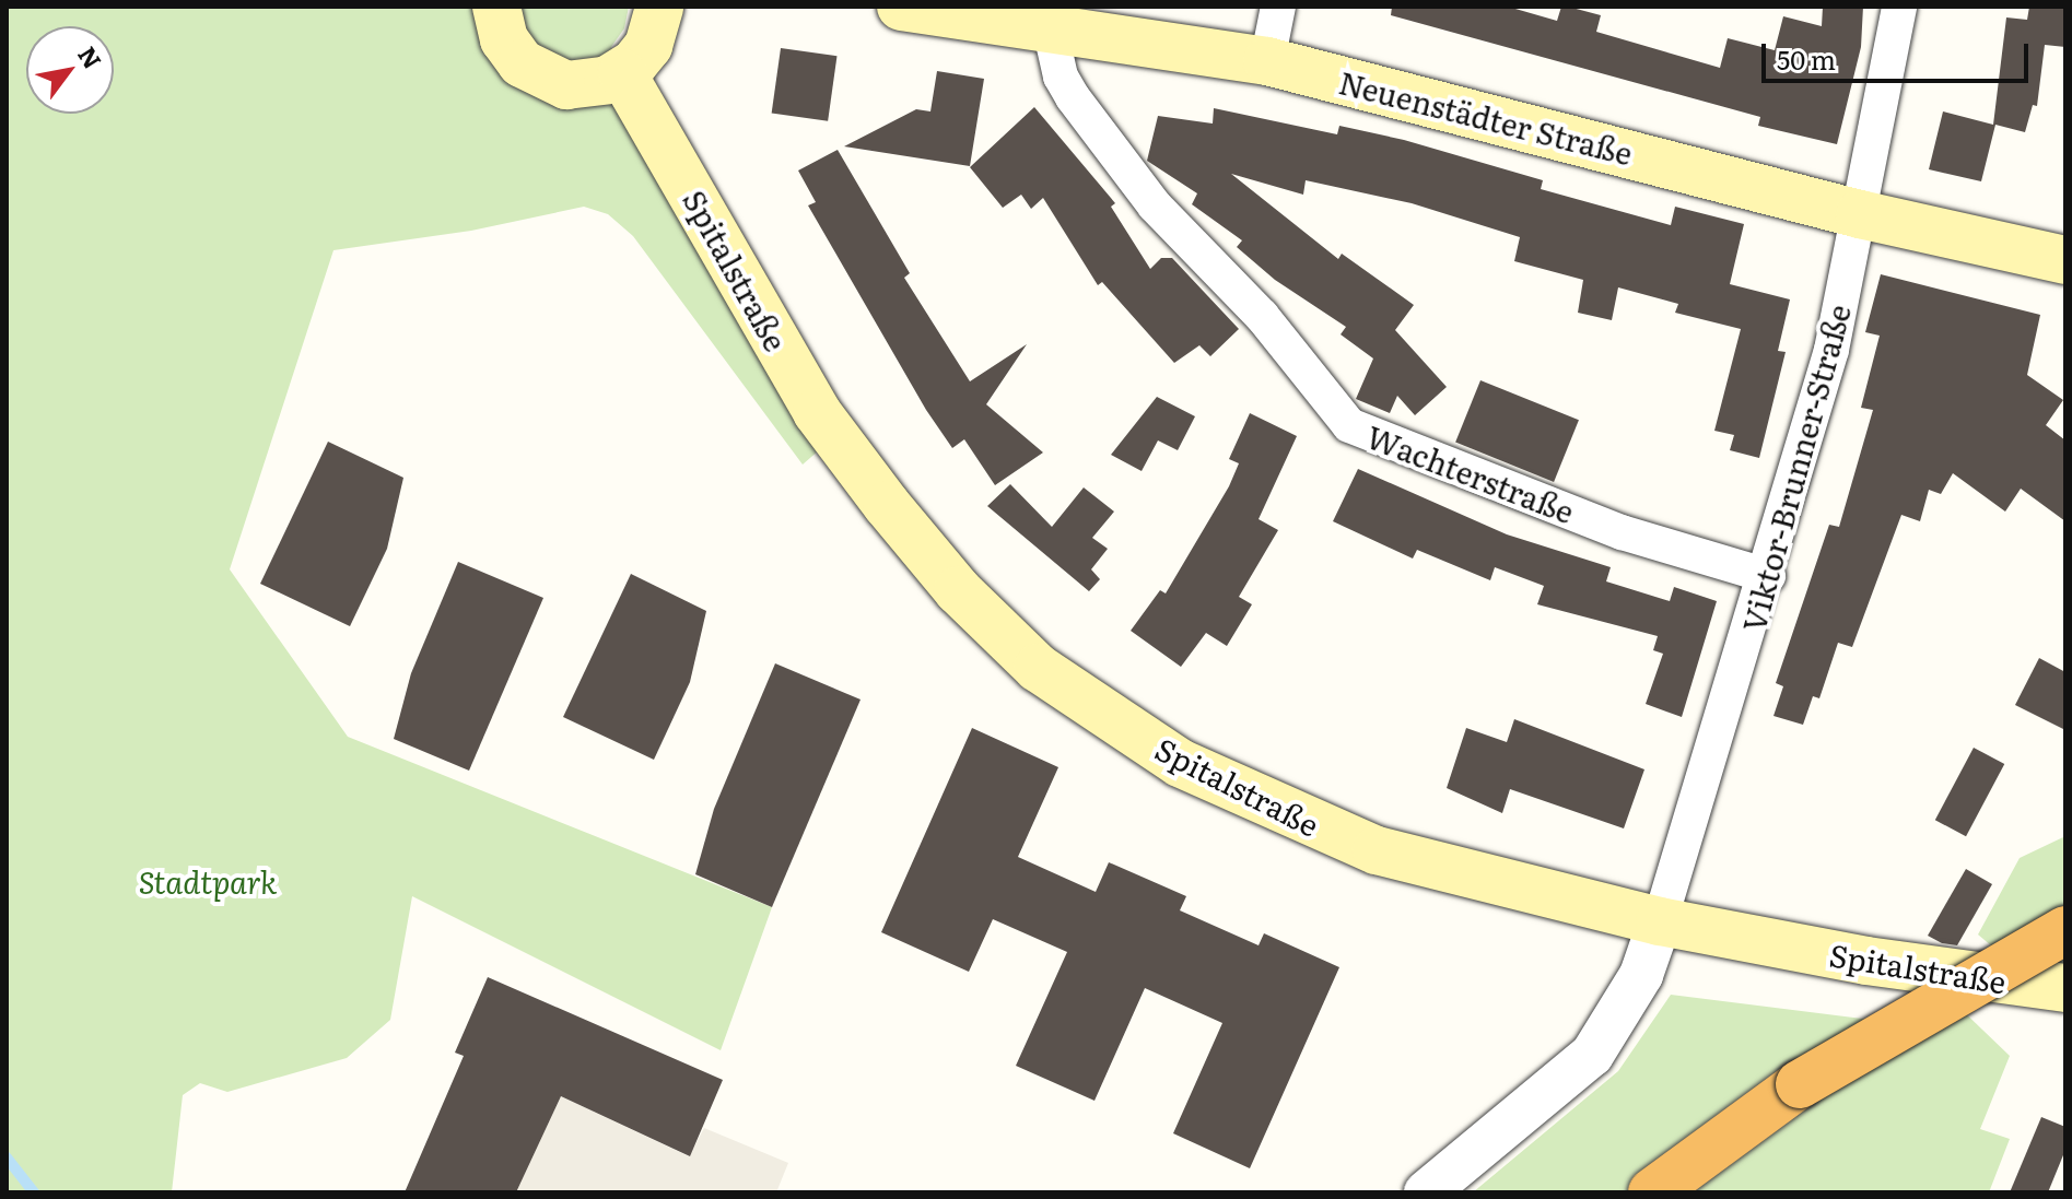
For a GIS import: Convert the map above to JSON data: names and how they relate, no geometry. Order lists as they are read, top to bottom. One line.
{"streets":{"main road":["Neuenstädter Straße","Spitalstraße"],"street":["Viktor-Brunner-Straße","Wachterstraße"]},"crossings":[["Neuenstädter Straße","Viktor-Brunner-Straße"],["Neuenstädter Straße","Wachterstraße"],["Spitalstraße","Viktor-Brunner-Straße"],["Viktor-Brunner-Straße","Wachterstraße"]],"parks":["Stadtpark"],"scale_bar":"50 m","north":"top right"}
